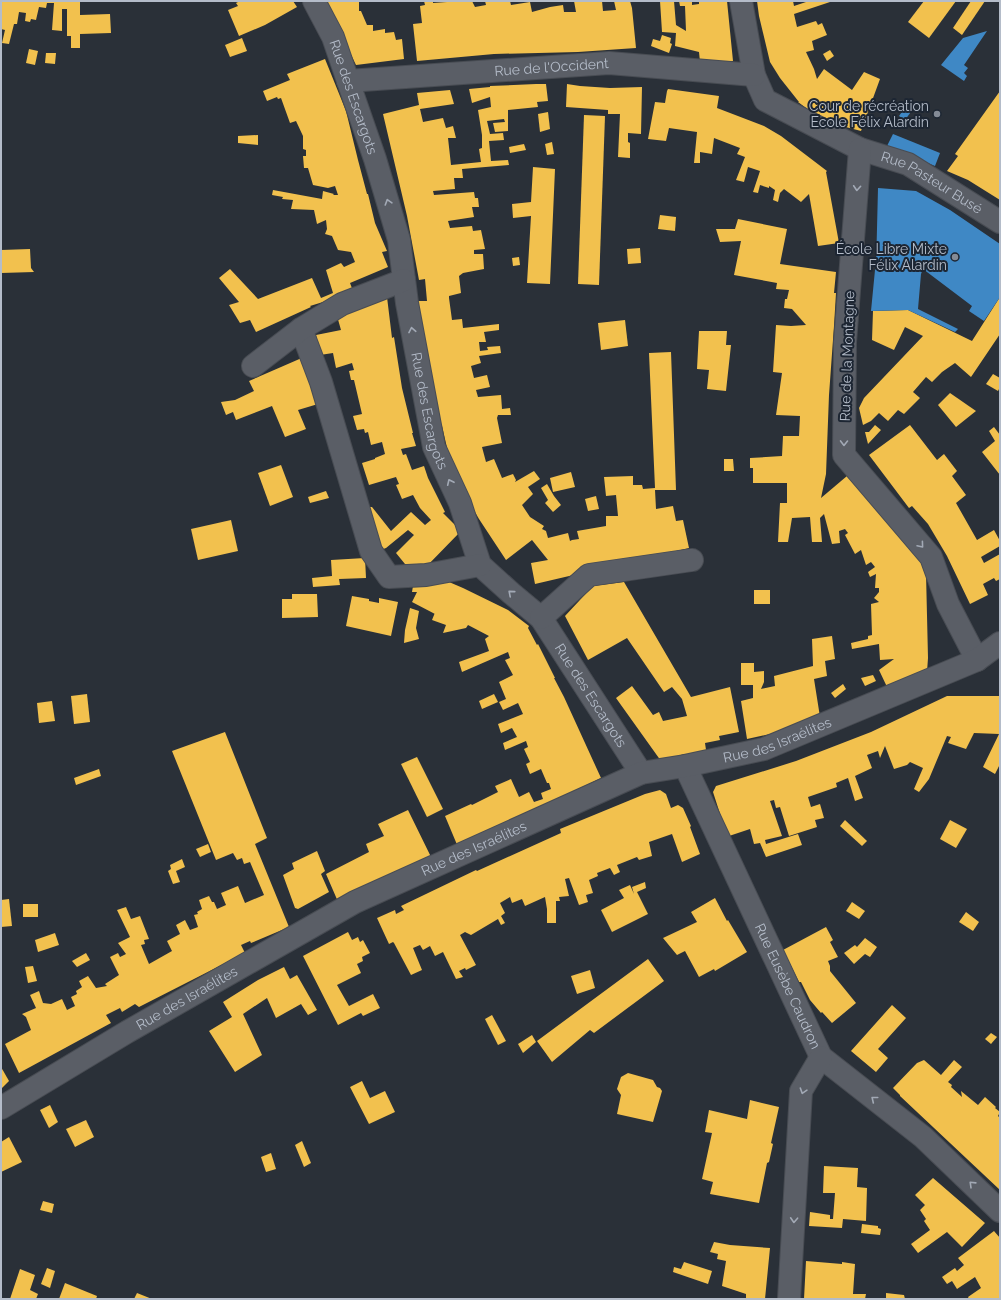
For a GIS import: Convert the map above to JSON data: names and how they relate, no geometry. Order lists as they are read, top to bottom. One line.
{"streets":{"street":["Rue de l'Occident","Rue des Escargots","Rue Pasteur Busé","Rue de la Montagne","Rue des Israélites","Rue Eusèbe Caudron"]},"crossings":[["Rue de l'Occident","Rue des Escargots"],["Rue des Escargots","Rue des Israélites"],["Rue Pasteur Busé","Rue de la Montagne"],["Rue de la Montagne","Rue des Israélites"],["Rue des Israélites","Rue Eusèbe Caudron"]],"one_way":["Rue des Escargots","Rue de la Montagne","Rue Eusèbe Caudron"],"places":["Cour de récréation Ecole Félix Alardin","École Libre Mixte Félix Alardin"]}
